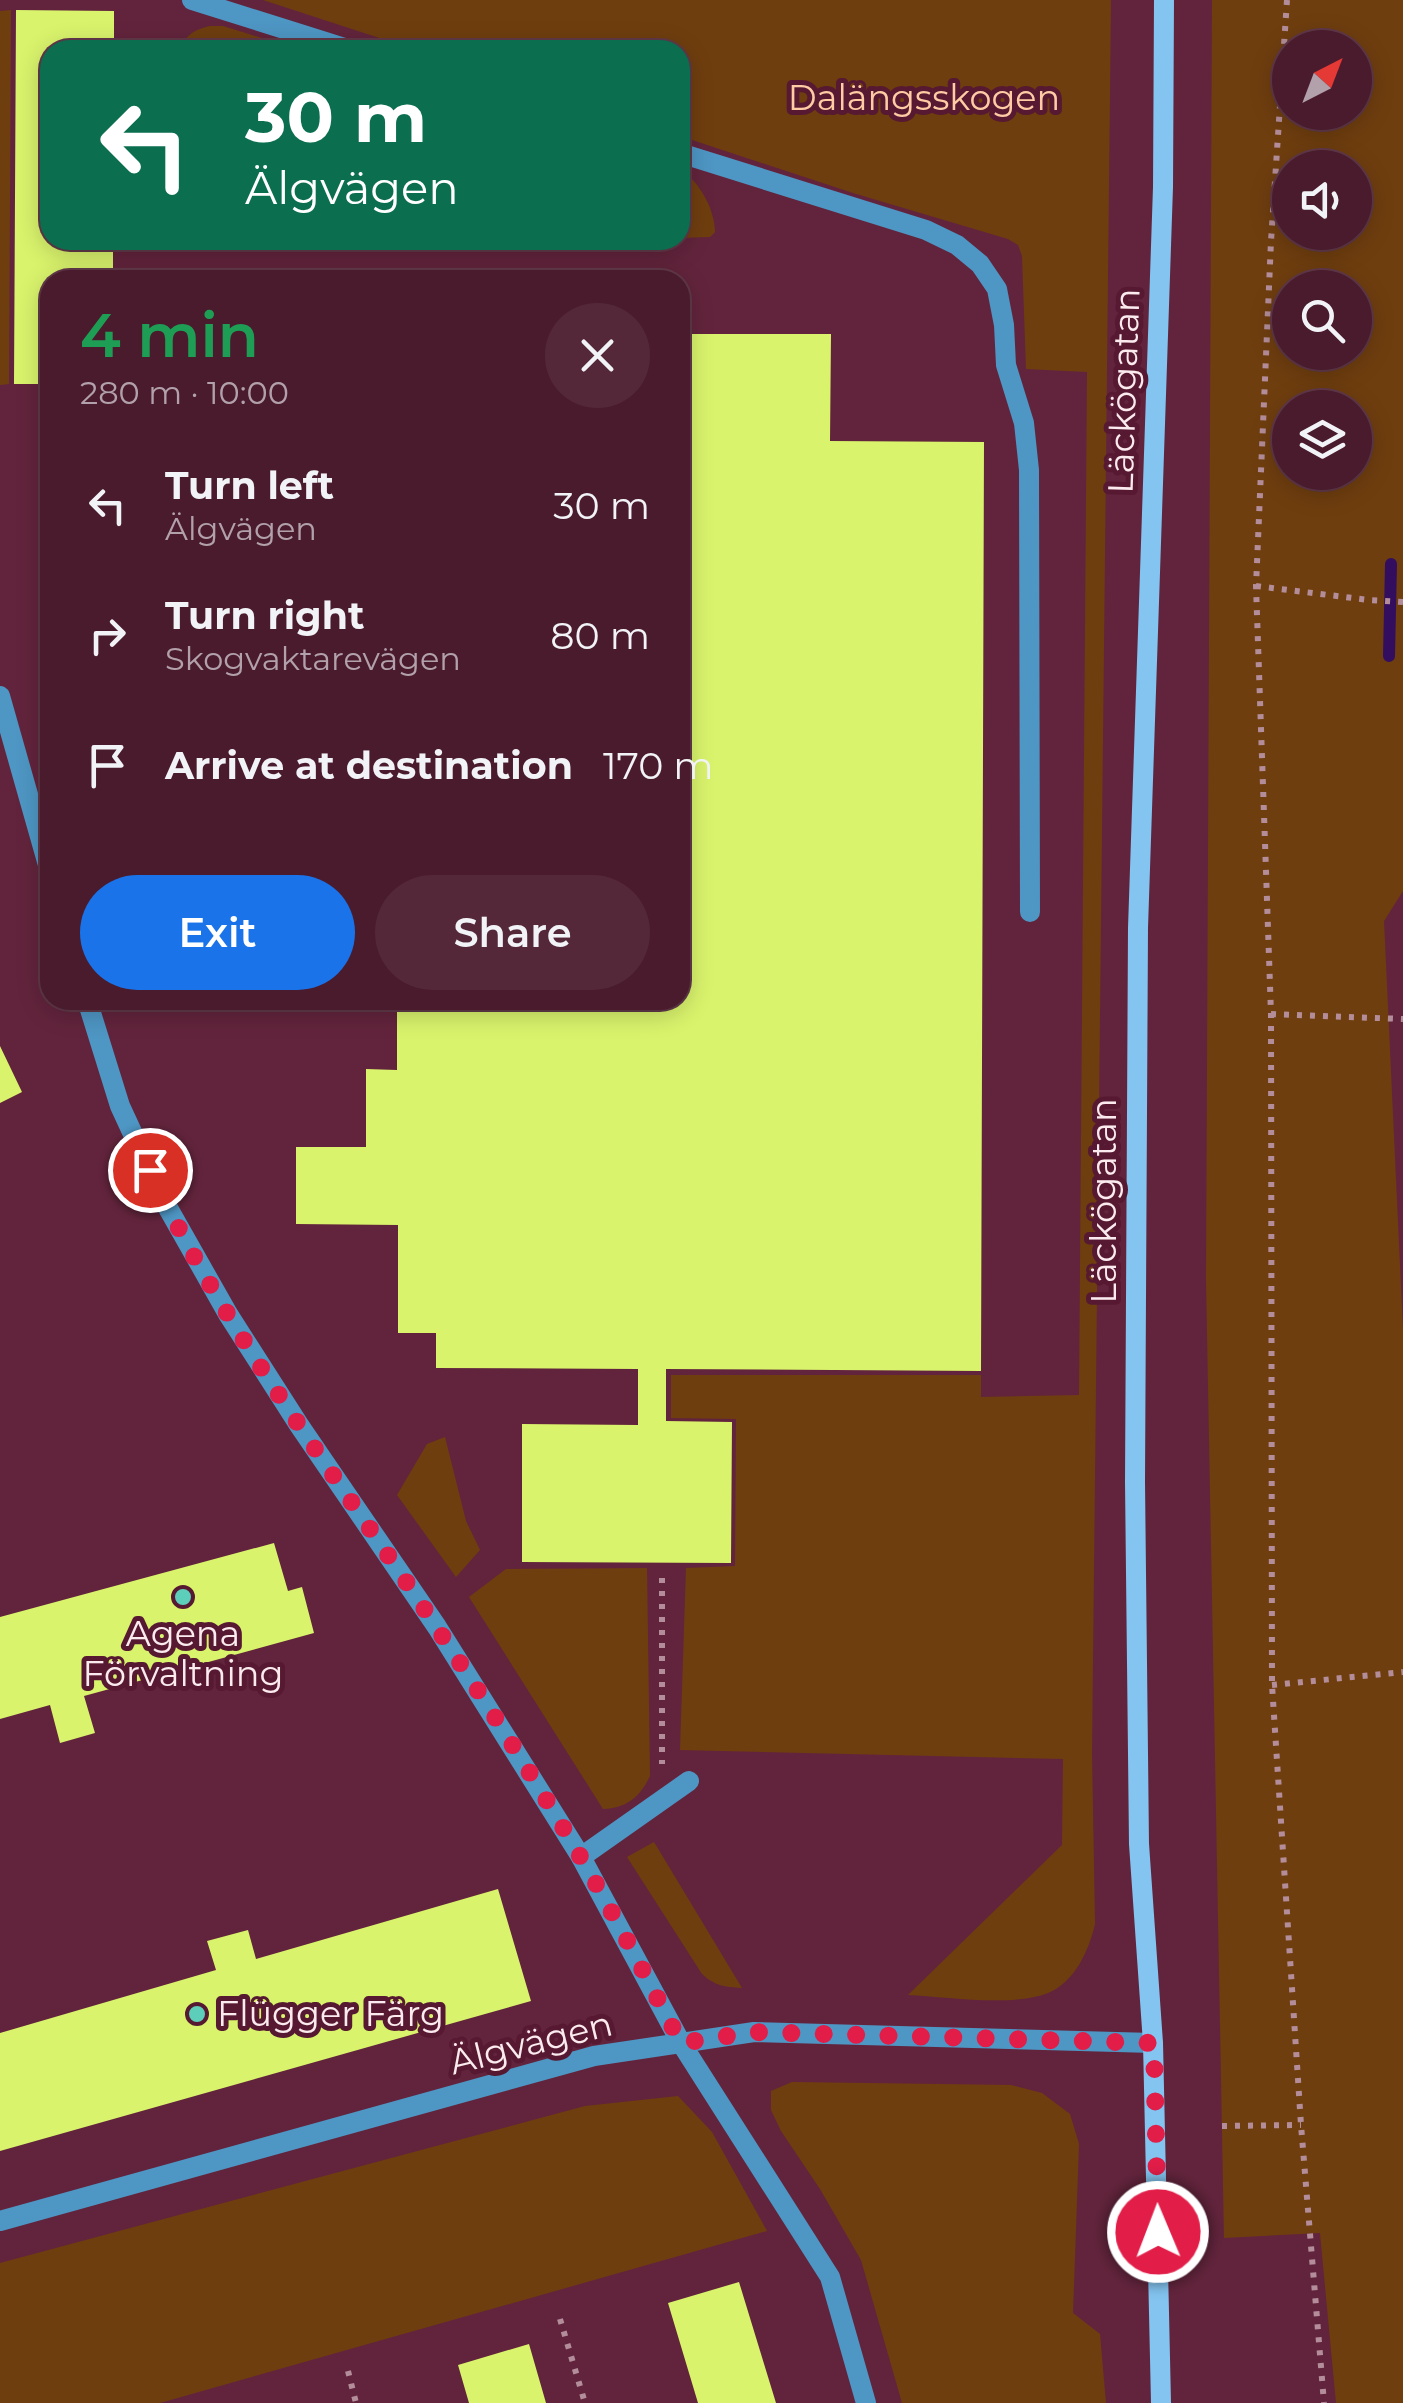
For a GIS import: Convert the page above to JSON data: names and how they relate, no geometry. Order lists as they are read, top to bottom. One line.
{"streets":{"main road":["Läckögatan"],"street":["Älgvägen"]},"crossings":[["Läckögatan","Älgvägen"]],"parks":["Dalängsskogen"],"places":["Agena Förvaltning","Flügger Färg"],"north":"top right","page":{"turn":["30 m","Älgvägen"],"heading":["4 min","280 m · 10:00"],"list":[{"name":"Turn left","note":"Älgvägen","value":"30 m"},{"name":"Turn right","note":"Skogvaktarevägen","value":"80 m"},{"name":"Arrive at destination","value":"170 m"}],"buttons":["Exit","Share"]}}
